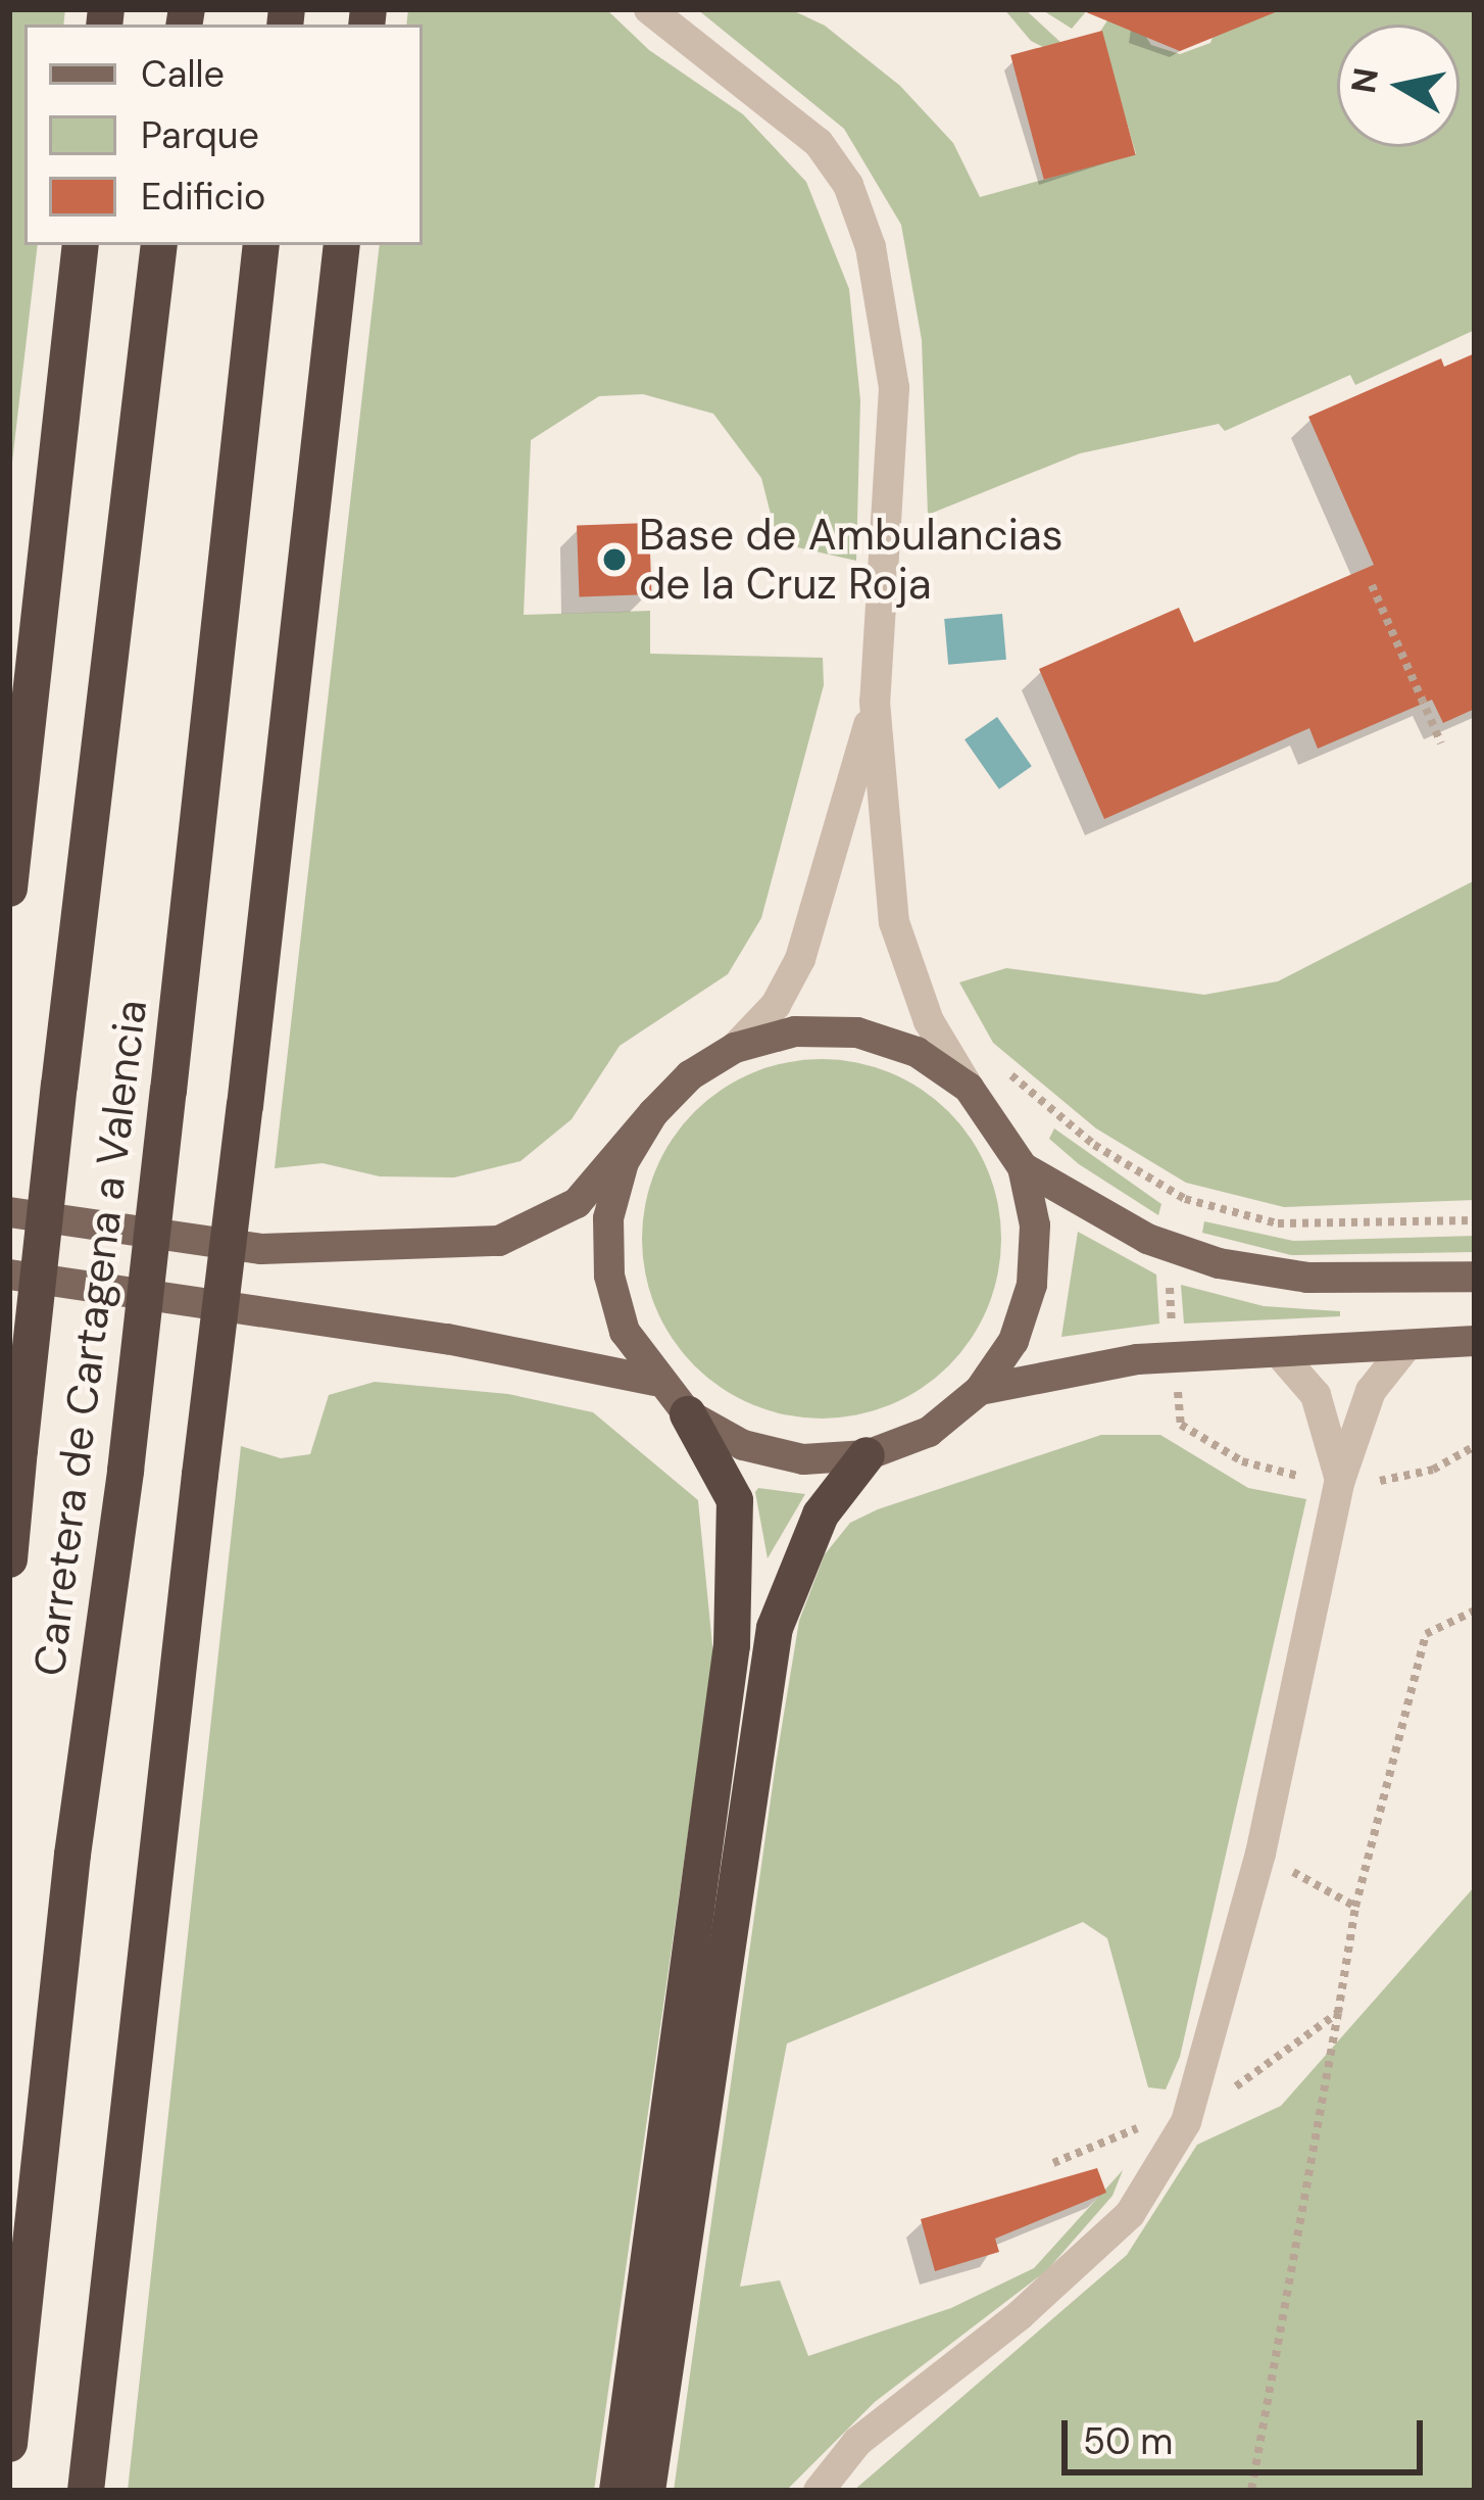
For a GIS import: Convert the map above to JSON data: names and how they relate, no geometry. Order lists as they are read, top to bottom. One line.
{"streets":{"highway":["Carretera de Cartagena a Valencia"]},"places":["Base de Ambulancias de la Cruz Roja"],"legend":["Calle","Parque","Edificio"],"scale_bar":"50 m","north":"left"}
